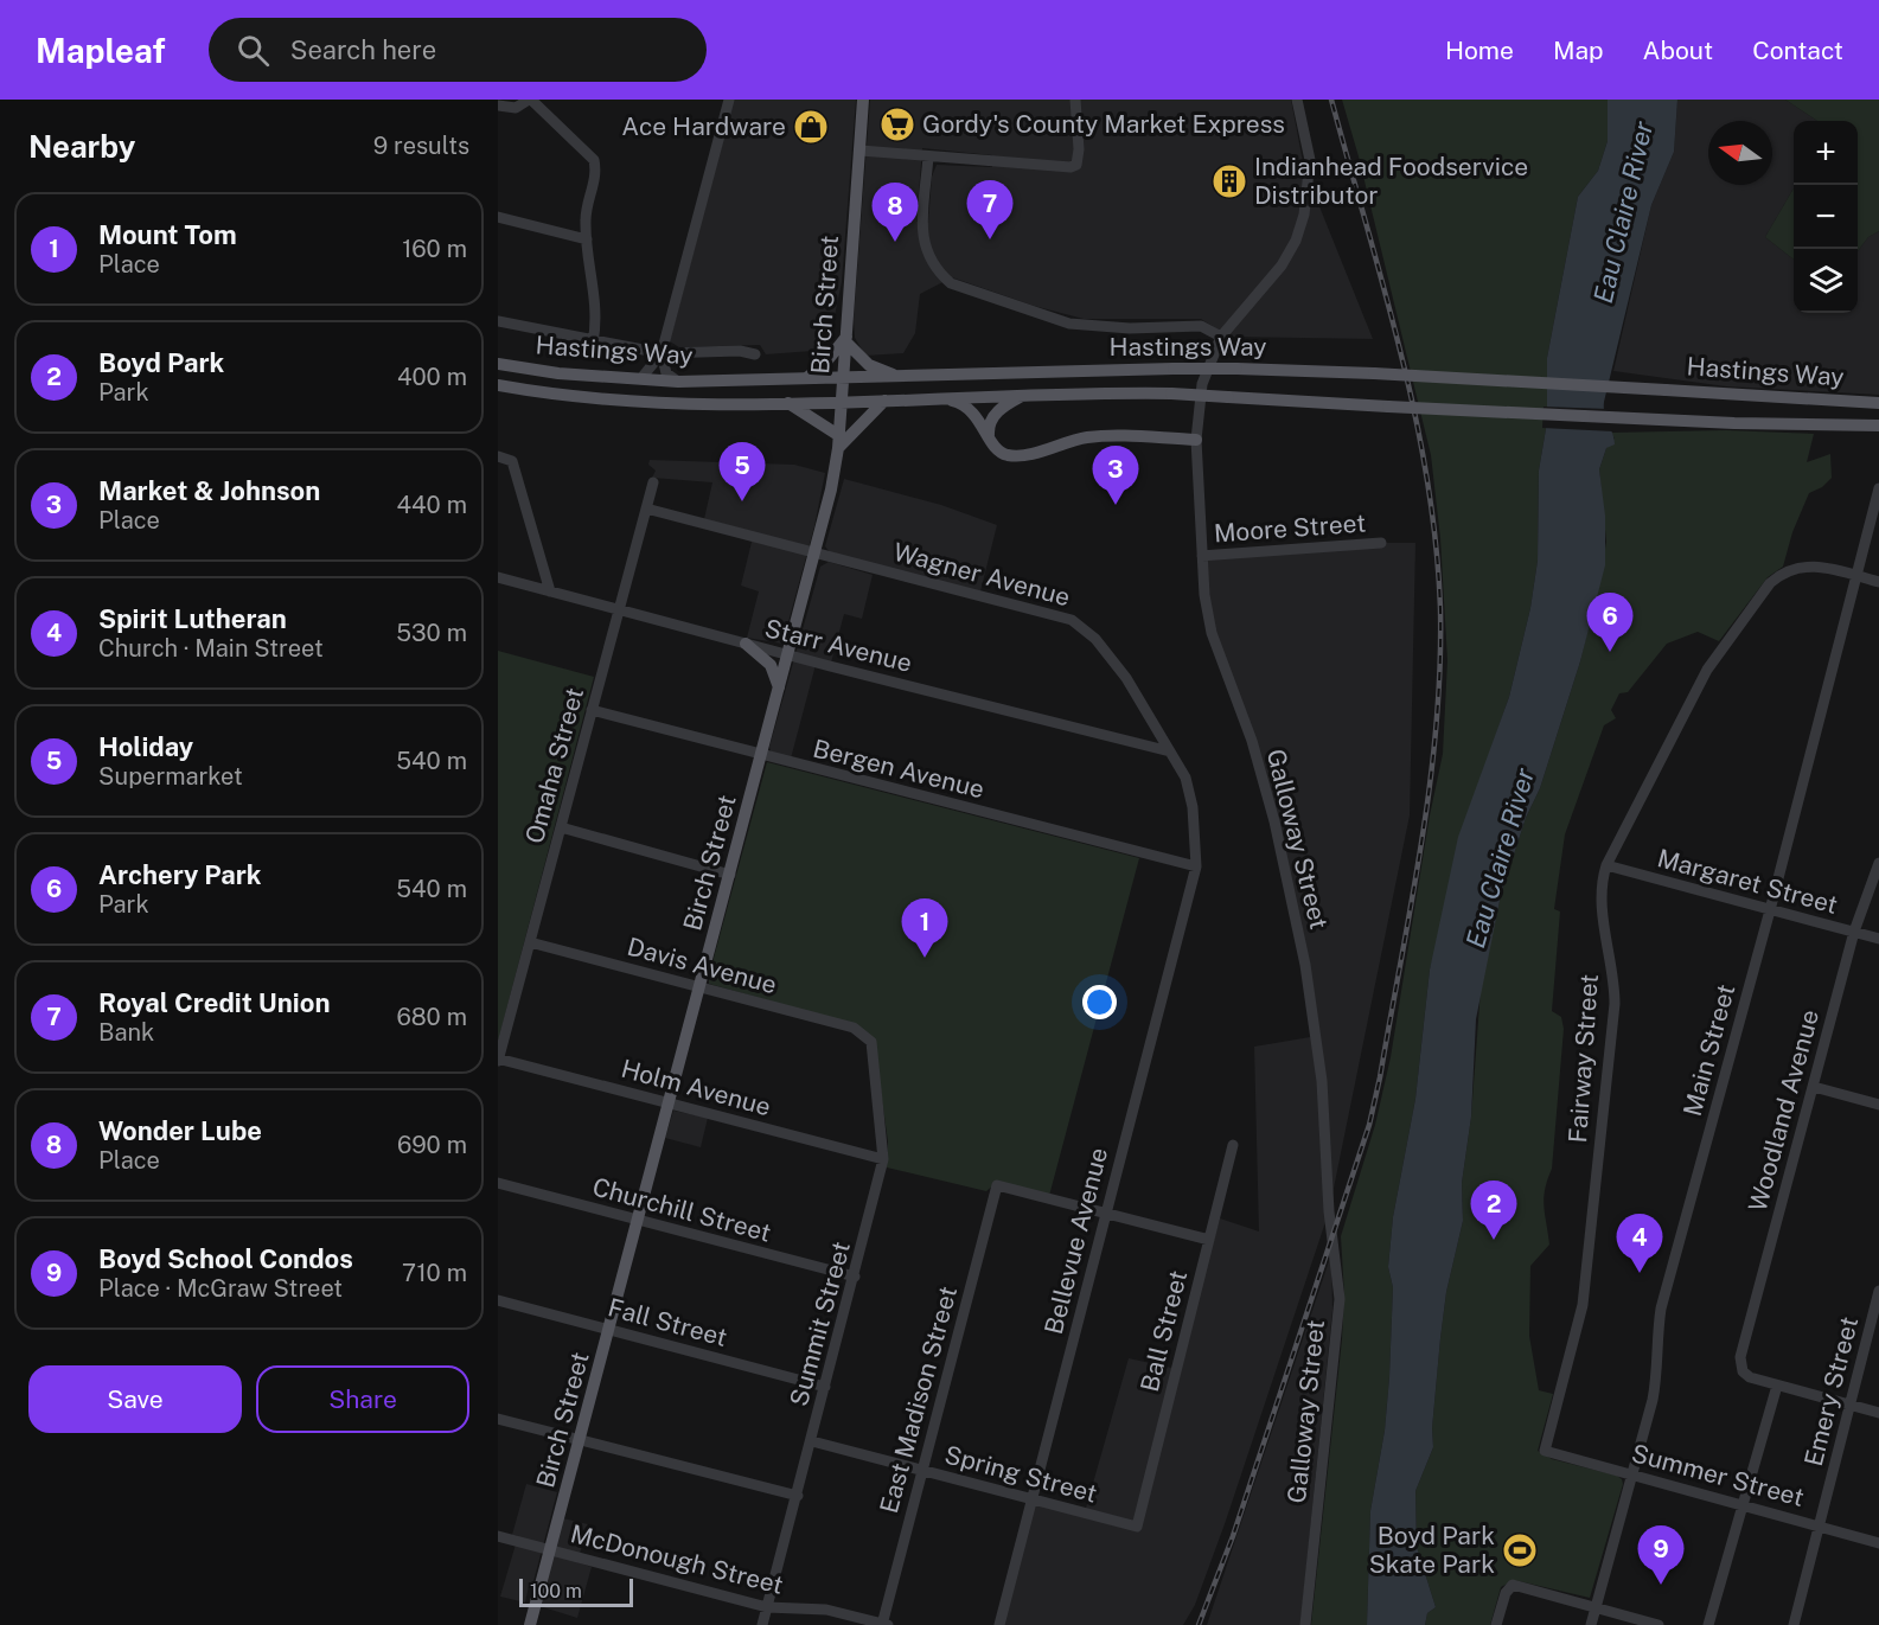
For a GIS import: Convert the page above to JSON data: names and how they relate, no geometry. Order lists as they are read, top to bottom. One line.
{"streets":{"main road":["Birch Street","Hastings Way"],"street":["Moore Street","Wagner Avenue","Starr Avenue","Omaha Street","Bergen Avenue","Galloway Street","Margaret Street","Davis Avenue","Main Street","Fairway Street","Holm Avenue","Woodland Avenue","Churchill Street","Bellevue Avenue","Fall Street","Summit Street","Ball Street","Emery Street","East Madison Street","Spring Street","Summer Street","McDonough Street"]},"crossings":[["Birch Street","Hastings Way"],["Birch Street","Wagner Avenue"],["Birch Street","Starr Avenue"],["Birch Street","Bergen Avenue"],["Birch Street","Davis Avenue"],["Birch Street","Holm Avenue"],["Birch Street","Churchill Street"],["Birch Street","Fall Street"],["Birch Street","McDonough Street"],["Moore Street","Galloway Street"],["Wagner Avenue","Starr Avenue"],["Wagner Avenue","Omaha Street"],["Wagner Avenue","Bergen Avenue"],["Wagner Avenue","Bellevue Avenue"],["Starr Avenue","Omaha Street"],["Omaha Street","Bergen Avenue"],["Omaha Street","Davis Avenue"],["Omaha Street","Holm Avenue"],["Bergen Avenue","Bellevue Avenue"],["Margaret Street","Main Street"],["Margaret Street","Fairway Street"],["Margaret Street","Woodland Avenue"],["Davis Avenue","Summit Street"],["Main Street","Fairway Street"],["Main Street","Summer Street"],["Fairway Street","Summer Street"],["Holm Avenue","Summit Street"],["Churchill Street","Summit Street"],["Bellevue Avenue","East Madison Street"],["Bellevue Avenue","Spring Street"],["Fall Street","Summit Street"],["Summit Street","Spring Street"],["Summit Street","McDonough Street"],["Ball Street","Spring Street"],["Emery Street","Summer Street"],["East Madison Street","Spring Street"],["East Madison Street","McDonough Street"]],"water":["Eau Claire River"],"places":{"supermarket":["Gordy's County Market Express"],"shop":["Ace Hardware"],"building":["Indianhead Foodservice Distributor"],"sports":["Boyd Park Skate Park"]},"scale_bar":"100 m","north":"left","page":{"header":"Mapleaf","search":"Search here","nav":["Home","Map","About","Contact"],"heading":["Nearby","9 results"],"map_buttons":["+","−"],"pins":["7","8","5","3","6","1","2","4","9"],"list":[{"mark":"1","name":"Mount Tom","note":"Place","value":"160 m"},{"mark":"2","name":"Boyd Park","note":"Park","value":"400 m"},{"mark":"3","name":"Market & Johnson","note":"Place","value":"440 m"},{"mark":"4","name":"Spirit Lutheran","note":"Church · Main Street","value":"530 m"},{"mark":"5","name":"Holiday","note":"Supermarket","value":"540 m"},{"mark":"6","name":"Archery Park","note":"Park","value":"540 m"},{"mark":"7","name":"Royal Credit Union","note":"Bank","value":"680 m"},{"mark":"8","name":"Wonder Lube","note":"Place","value":"690 m"},{"mark":"9","name":"Boyd School Condos","note":"Place · McGraw Street","value":"710 m"}],"buttons":["Save","Share"],"scale":"100 m"}}
